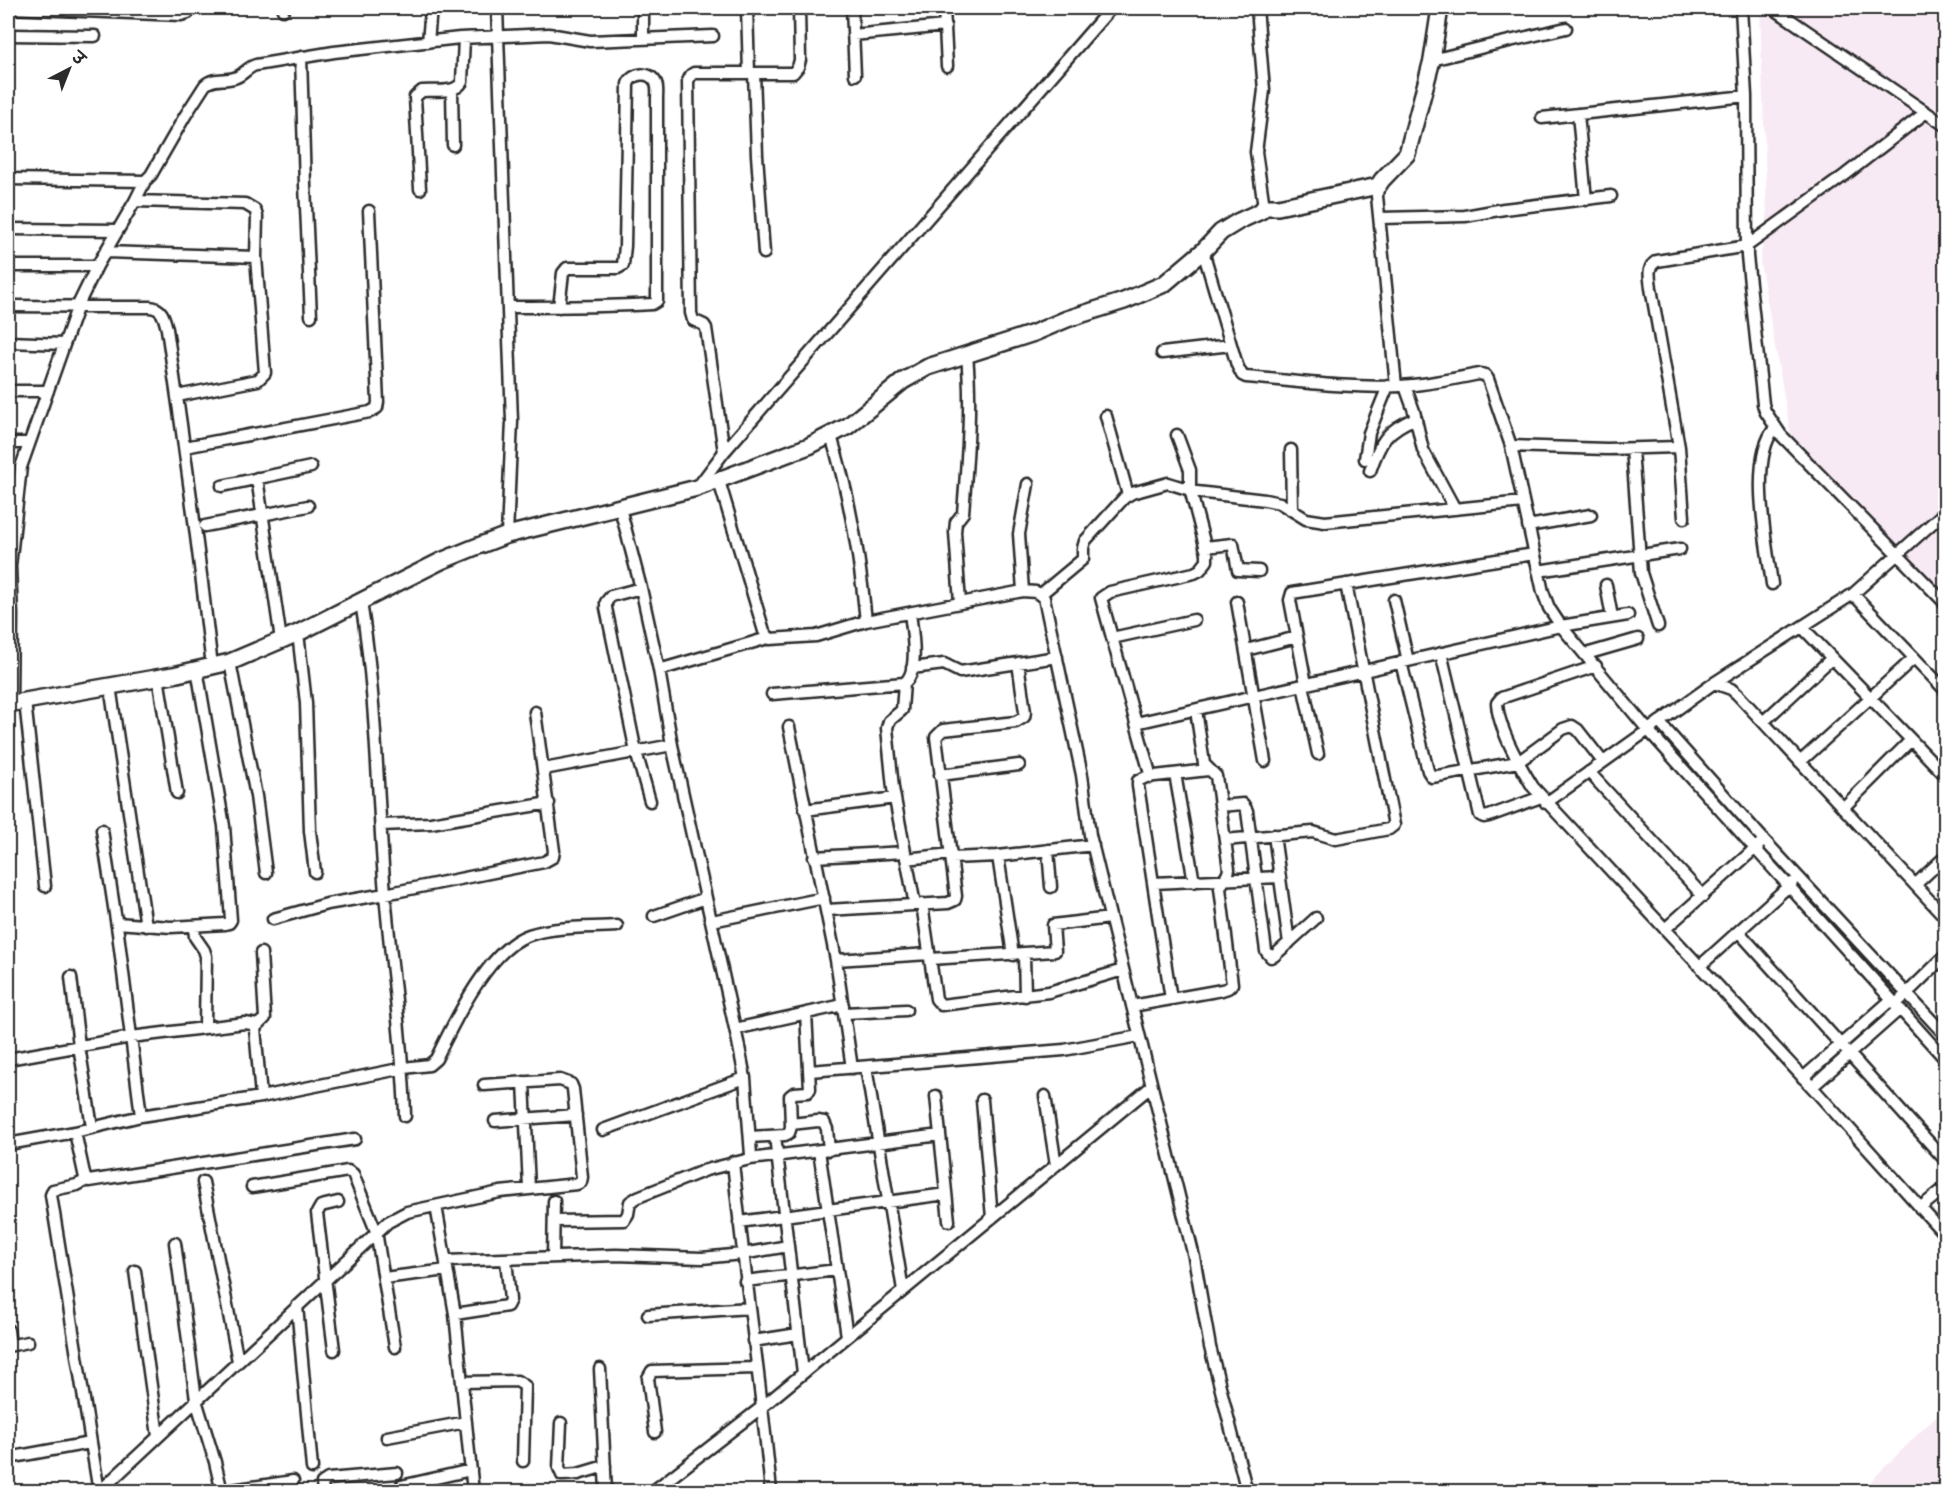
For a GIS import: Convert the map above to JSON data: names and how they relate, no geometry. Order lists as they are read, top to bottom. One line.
{"north":"top right"}
